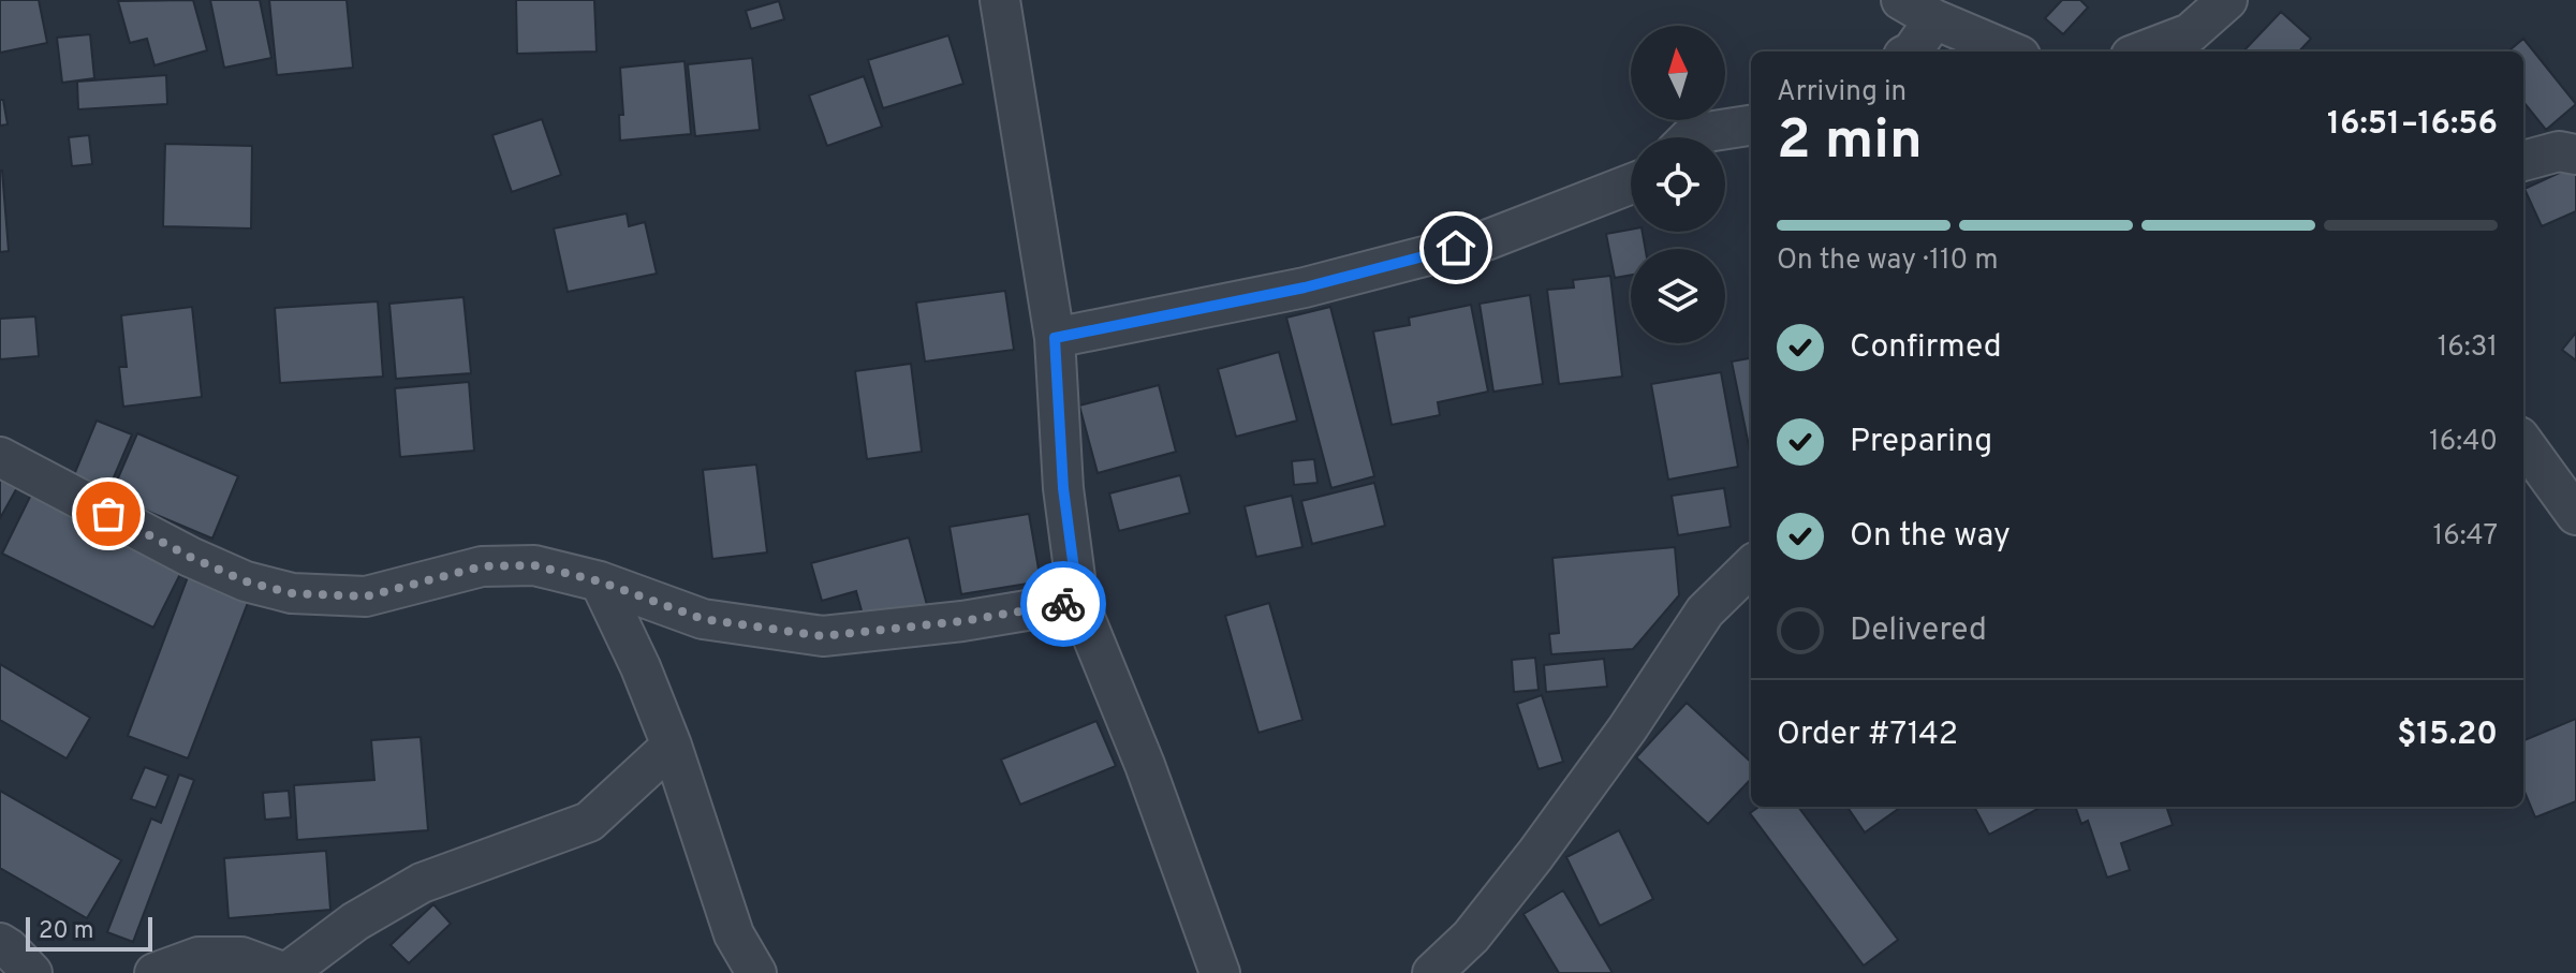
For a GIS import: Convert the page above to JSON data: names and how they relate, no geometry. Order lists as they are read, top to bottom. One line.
{"scale_bar":"20 m","north":"top","page":{"heading":["2 min","Arriving in","16:51–16:56"],"panel":["Order #7142","$15.20"],"bar":"On the way · 110 m","list":[["Confirmed","16:31"],["Preparing","16:40"],["On the way","16:47"],"Delivered"],"scale":"20 m"}}
